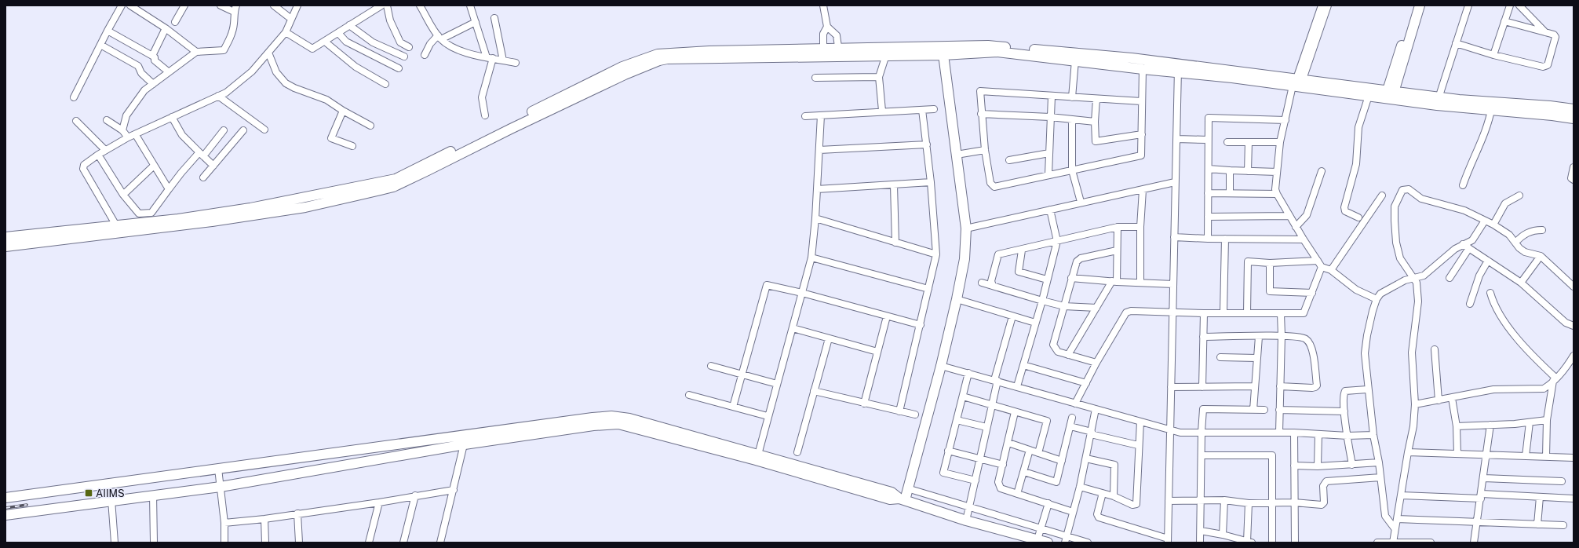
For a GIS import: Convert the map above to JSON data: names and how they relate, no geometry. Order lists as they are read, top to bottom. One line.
{"places":{"transit":["AIIMS"]}}
